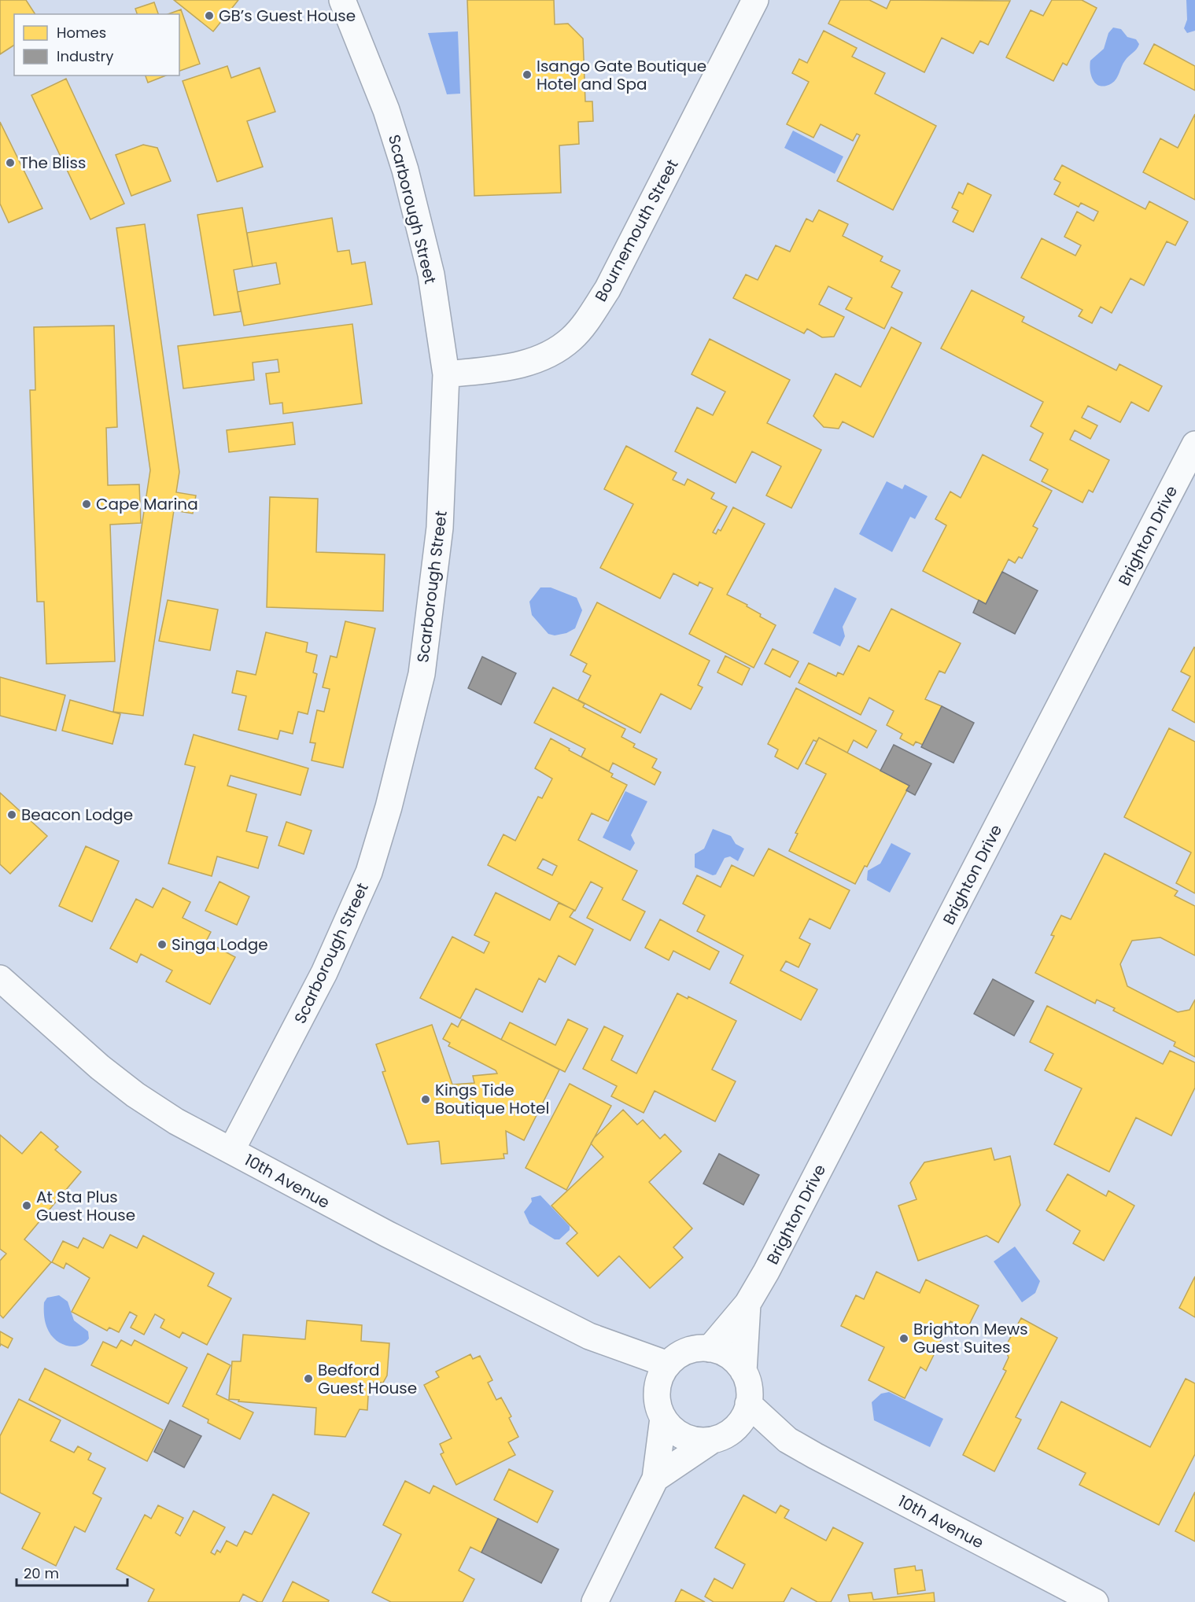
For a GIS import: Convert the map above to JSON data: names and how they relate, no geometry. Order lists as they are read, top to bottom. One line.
{"streets":{"street":["Scarborough Street","Bournemouth Street","Brighton Drive","10th Avenue"]},"crossings":[["Scarborough Street","Bournemouth Street"],["Scarborough Street","10th Avenue"],["Brighton Drive","10th Avenue"]],"places":["GB’s Guest House","Isango Gate Boutique Hotel and Spa","The Bliss","Cape Marina","Beacon Lodge","Singa Lodge","Kings Tide Boutique Hotel","At Sta Plus Guest House","Brighton Mews Guest Suites","Bedford Guest House"],"legend":["Homes","Industry"],"scale_bar":"20 m"}
